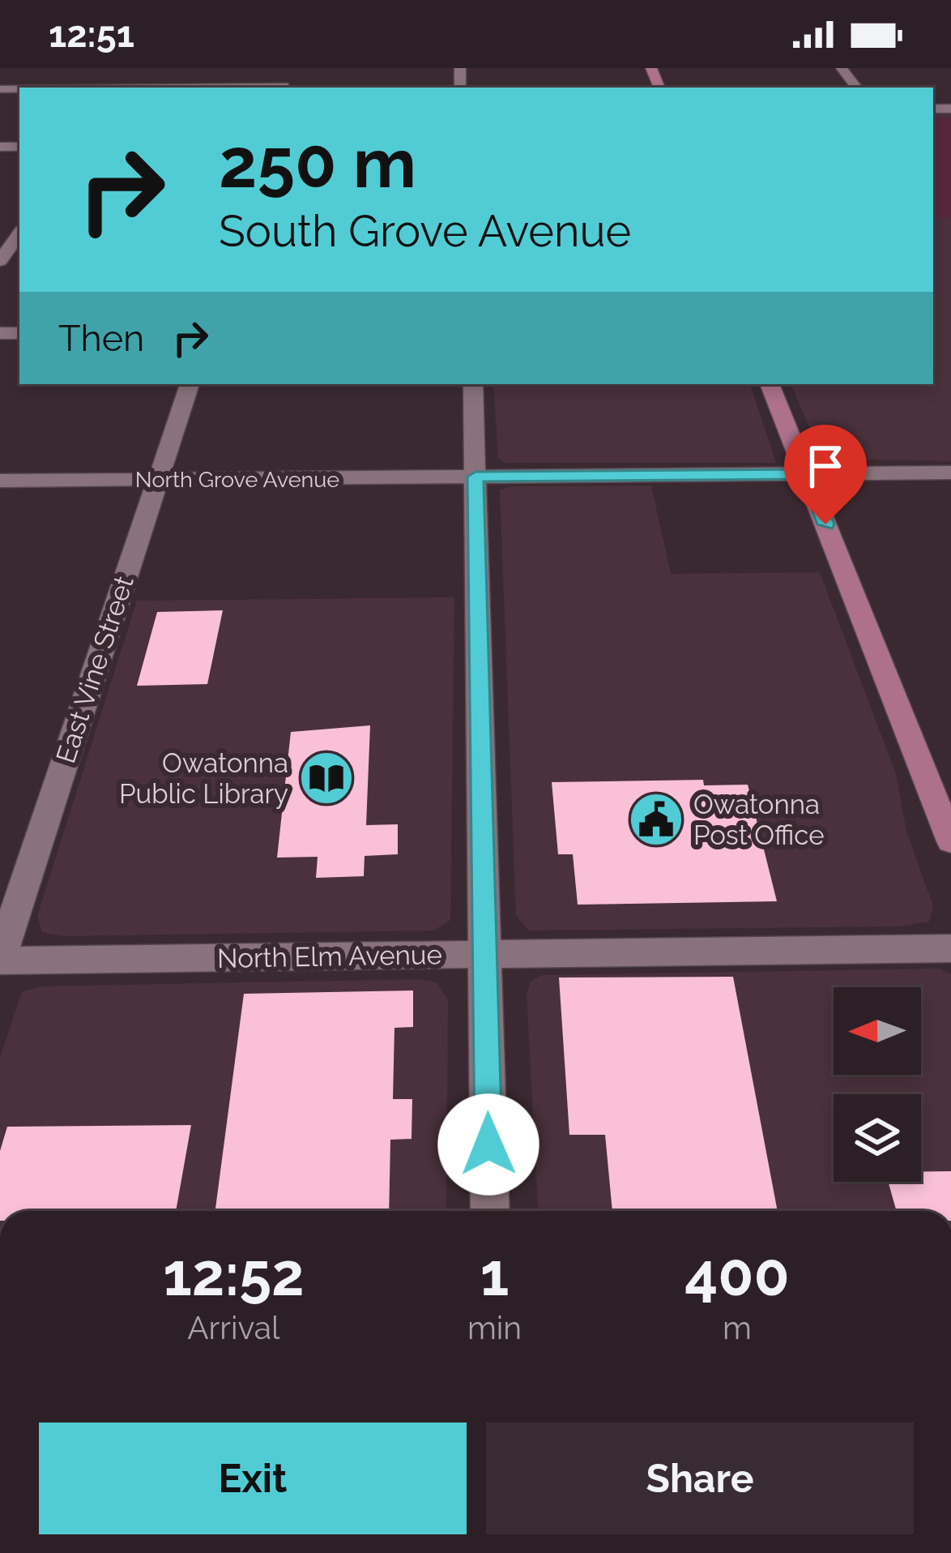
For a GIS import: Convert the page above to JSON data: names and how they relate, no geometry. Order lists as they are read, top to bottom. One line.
{"streets":{"street":["North Grove Avenue","East Vine Street","North Elm Avenue"]},"crossings":[["North Grove Avenue","East Vine Street"],["East Vine Street","North Elm Avenue"]],"places":{"library":["Owatonna Public Library"],"public building":["Owatonna Post Office"]},"north":"left","page":{"status":"12:51","turn":["250 m","South Grove Avenue"],"then":"Then","eta":["12:52","Arrival","1","min","400","m"],"buttons":["Exit","Share"]}}
